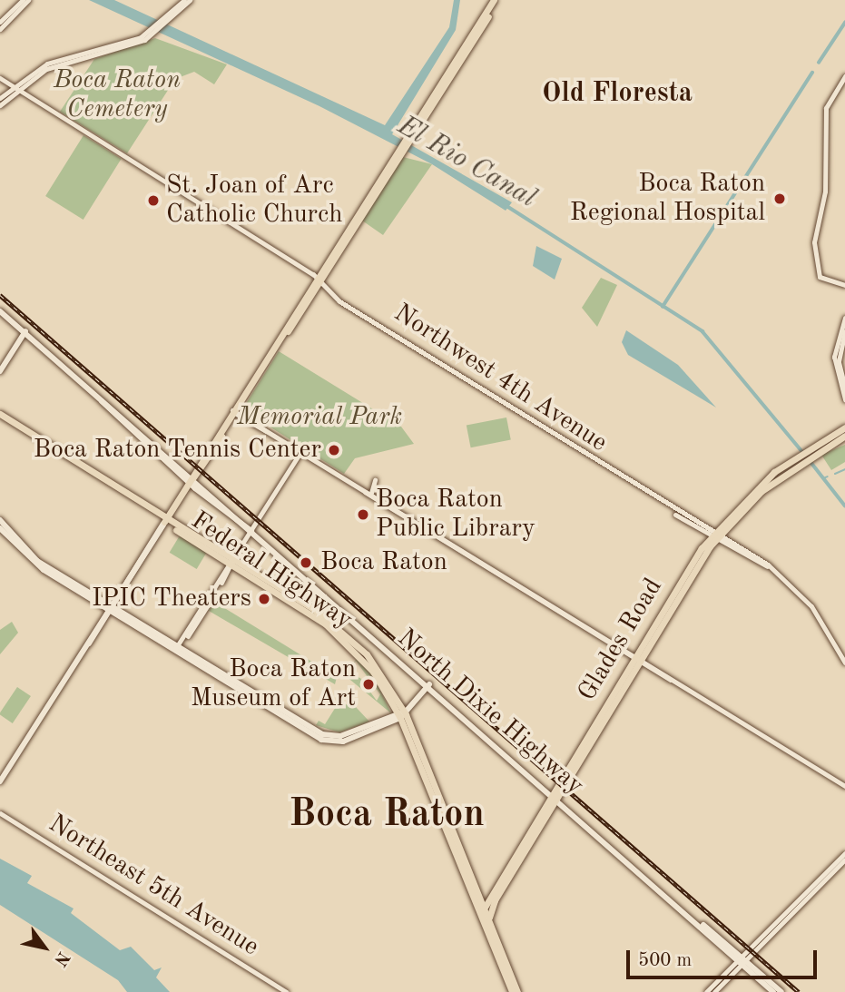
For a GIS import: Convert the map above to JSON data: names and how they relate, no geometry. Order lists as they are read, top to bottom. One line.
{"streets":{"main road":["Federal Highway","Glades Road","North Dixie Highway"],"street":["Northwest 4th Avenue","Northeast 5th Avenue"]},"crossings":[["Northwest 4th Avenue","Glades Road"],["Federal Highway","Glades Road"],["Glades Road","North Dixie Highway"]],"districts":["Old Floresta","Boca Raton"],"water":["El Rio Canal"],"parks":["Boca Raton Cemetery","Memorial Park"],"places":["Boca Raton Regional Hospital","St. Joan of Arc Catholic Church","Boca Raton Tennis Center","Boca Raton Public Library","Boca Raton","IPIC Theaters","Boca Raton Museum of Art"],"scale_bar":"500 m","north":"bottom right"}
